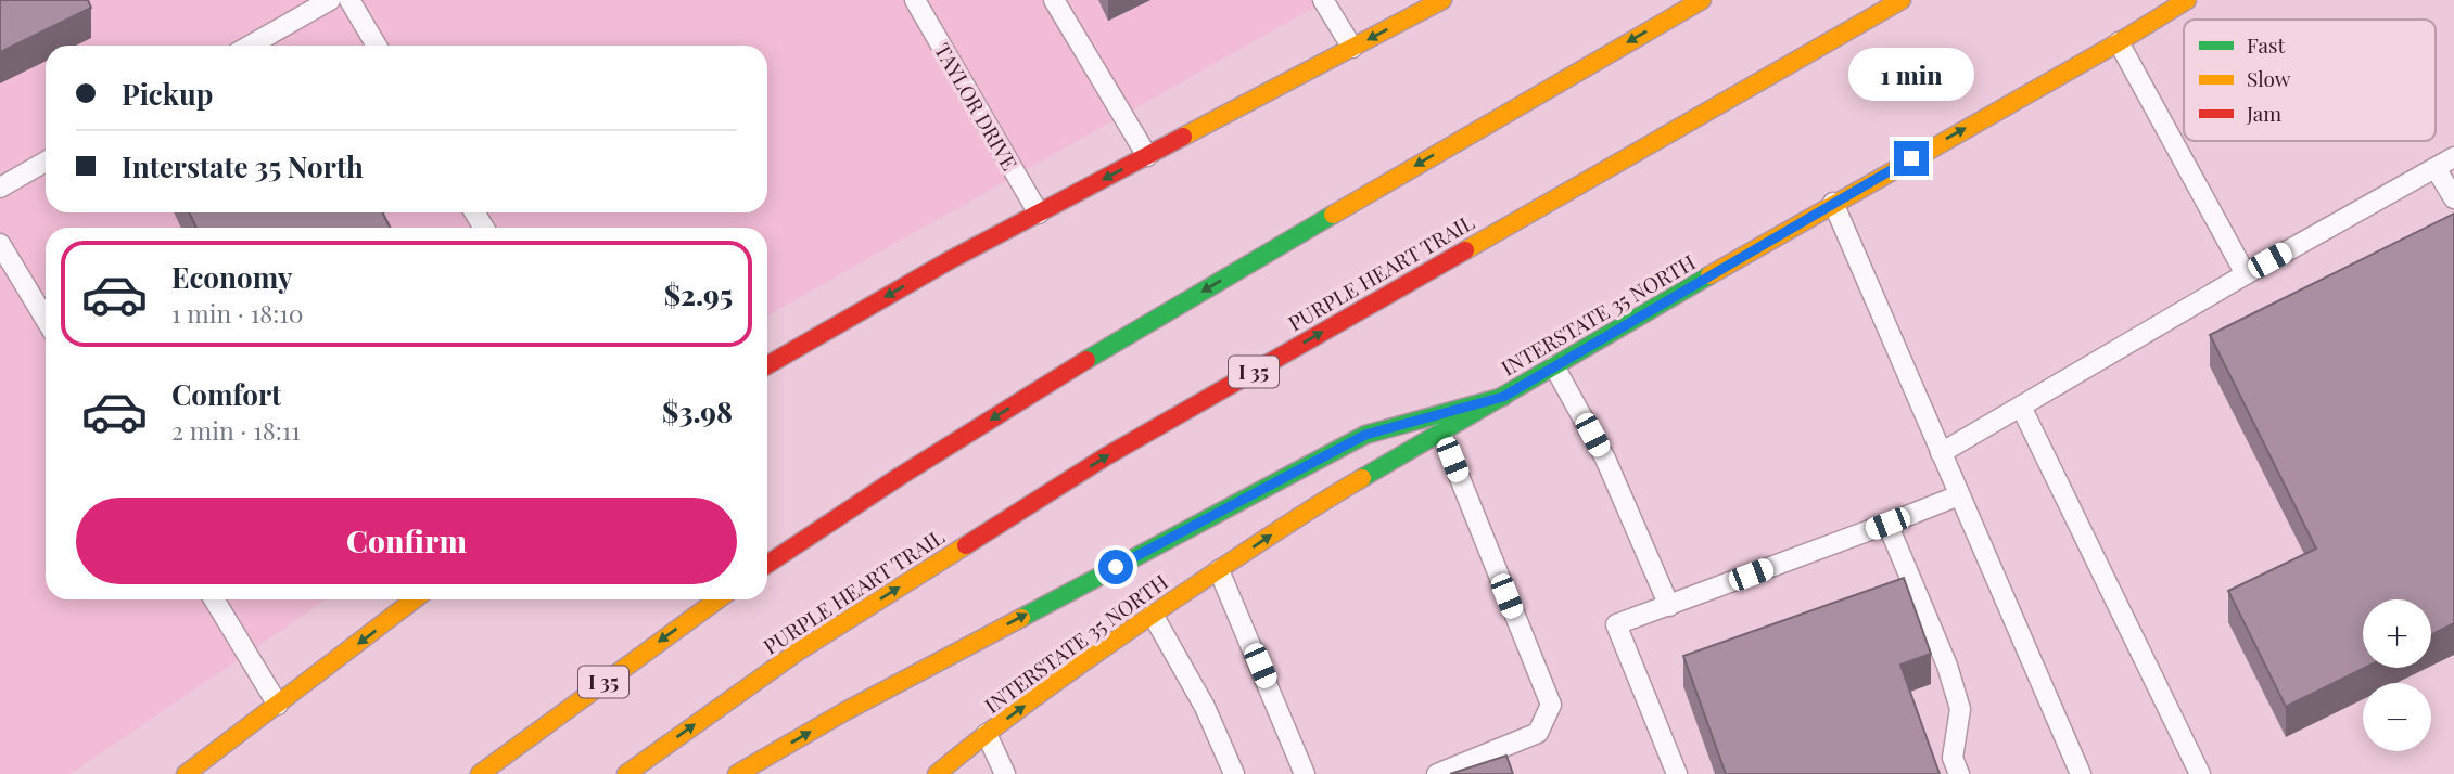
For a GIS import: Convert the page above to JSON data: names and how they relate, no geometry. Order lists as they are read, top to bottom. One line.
{"streets":{"main road":["PURPLE HEART TRAIL","INTERSTATE 35 NORTH","I 35"],"lane":["TAYLOR DRIVE"]},"legend":["Fast","Slow","Jam"],"page":{"banner":["Pickup","Interstate 35 North"],"bubble":"1 min","list":[{"name":"Economy","note":"1 min · 18:10","value":"$2.95"},{"name":"Comfort","note":"2 min · 18:11","value":"$3.98"}],"buttons":"Confirm","map_buttons":["+","−"]}}
